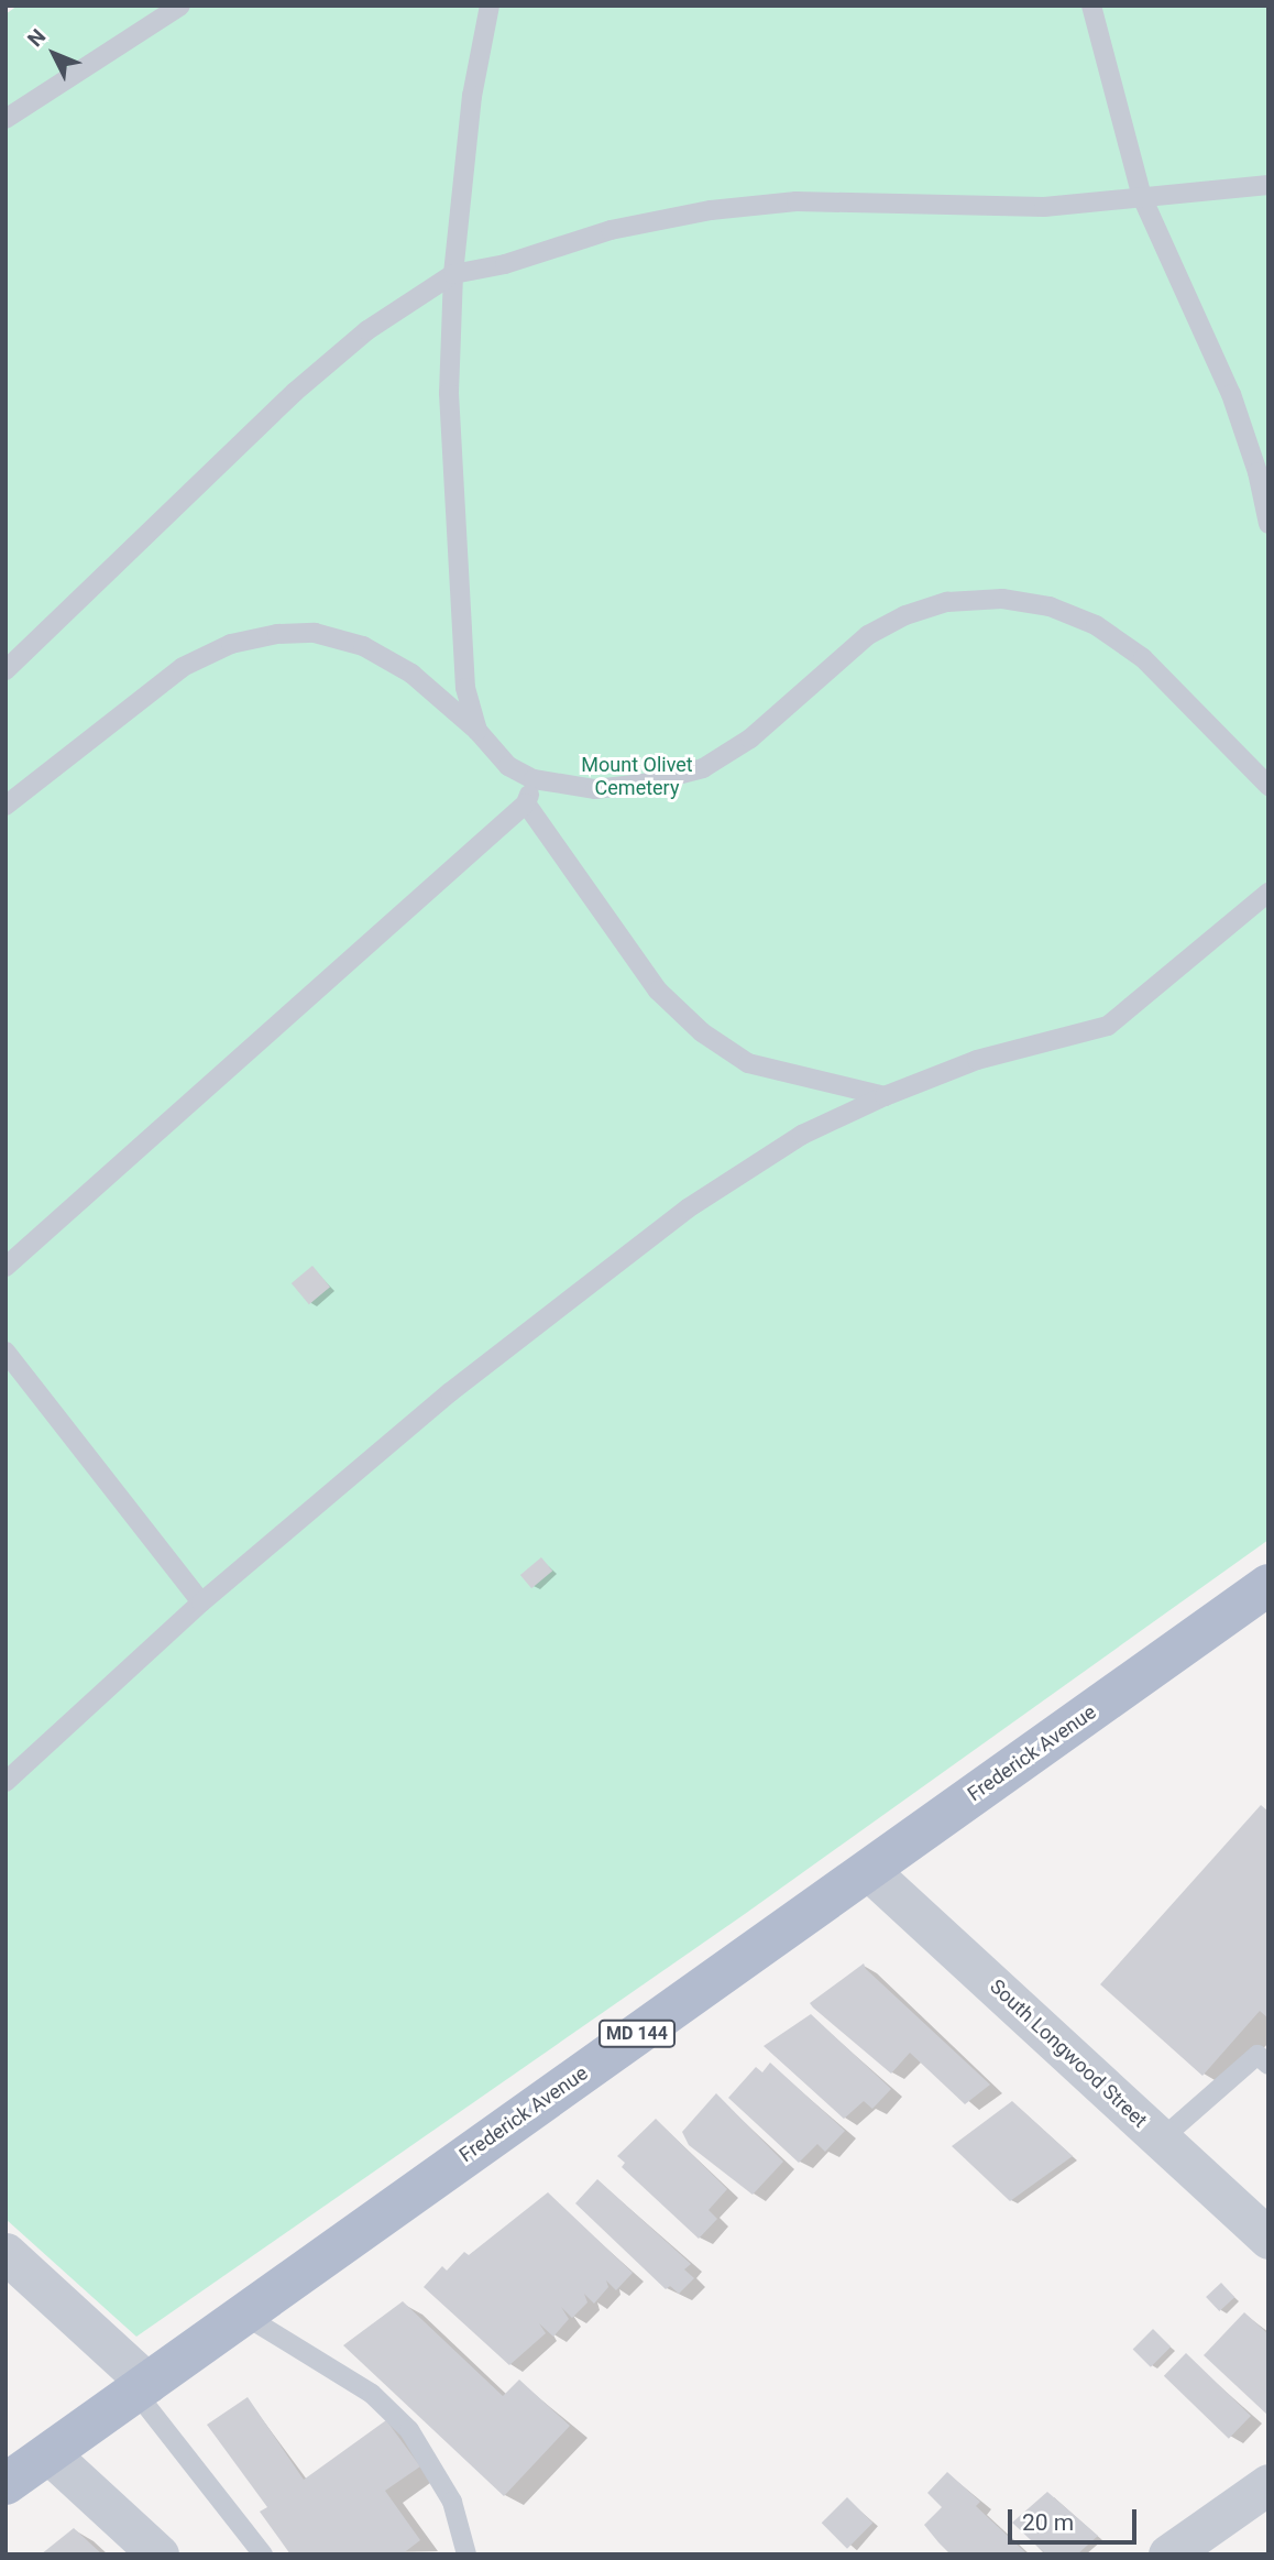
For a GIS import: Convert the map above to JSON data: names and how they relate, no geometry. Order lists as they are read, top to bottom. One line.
{"streets":{"main road":["Frederick Avenue","MD 144"],"street":["South Longwood Street"]},"crossings":[["Frederick Avenue","South Longwood Street"]],"parks":["Mount Olivet Cemetery"],"scale_bar":"20 m","north":"top left"}
